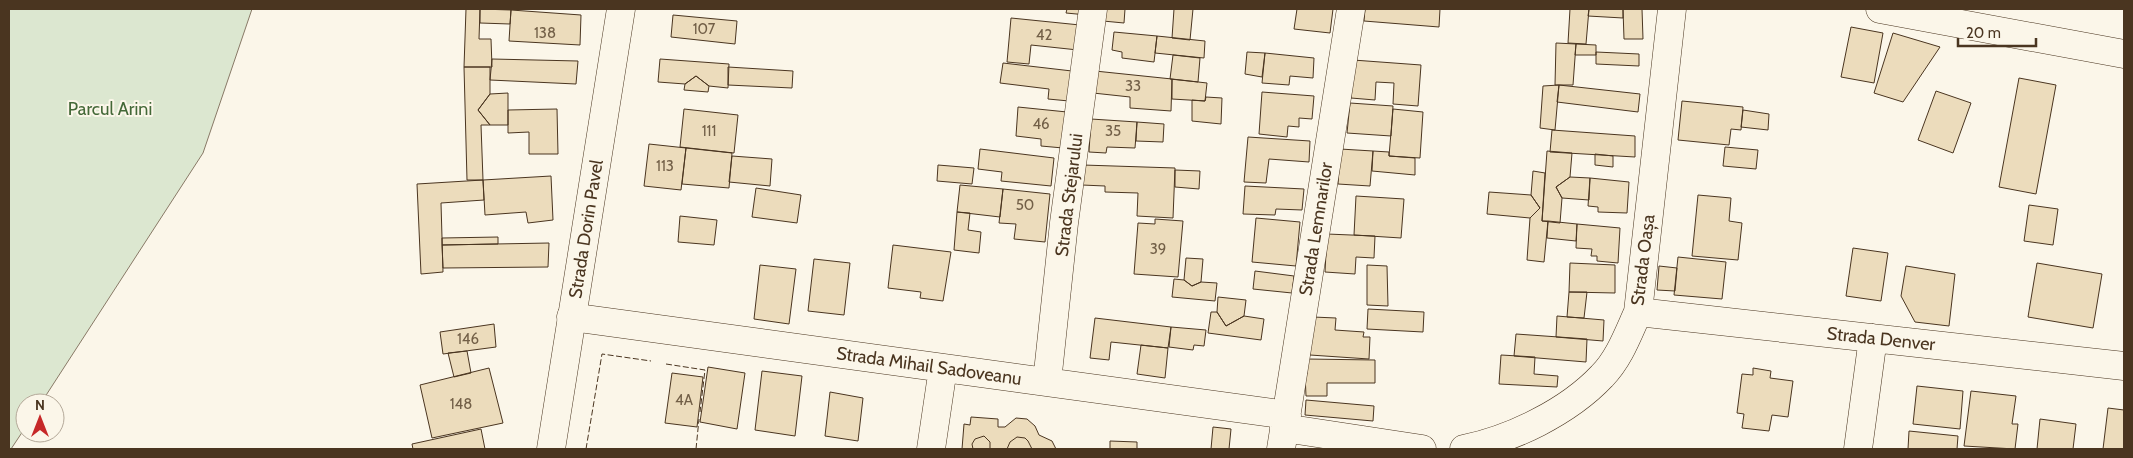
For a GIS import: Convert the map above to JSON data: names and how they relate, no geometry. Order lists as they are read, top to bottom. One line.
{"streets":{"street":["Strada Stejarului","Strada Dorin Pavel","Strada Lemnarilor","Strada Oașa","Strada Denver","Strada Mihail Sadoveanu"]},"crossings":[["Strada Stejarului","Strada Mihail Sadoveanu"],["Strada Dorin Pavel","Strada Mihail Sadoveanu"],["Strada Lemnarilor","Strada Mihail Sadoveanu"],["Strada Oașa","Strada Denver"]],"parks":["Parcul Arini"],"house_numbers":["107","138","42","33","46","111","35","113","50","39","146","4A","148"],"scale_bar":"20 m","north":"top"}
